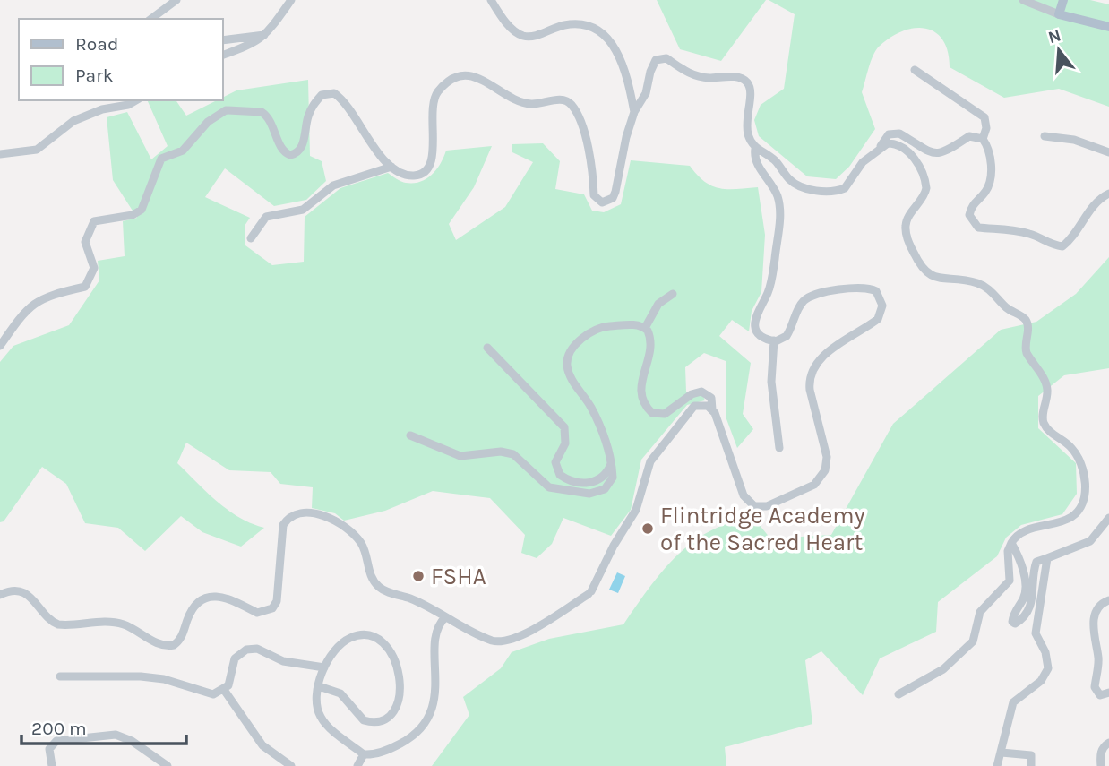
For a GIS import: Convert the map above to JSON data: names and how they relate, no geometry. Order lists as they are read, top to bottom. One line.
{"places":["Flintridge Academy of the Sacred Heart","FSHA"],"legend":["Road","Park"],"scale_bar":"200 m","north":"top"}
